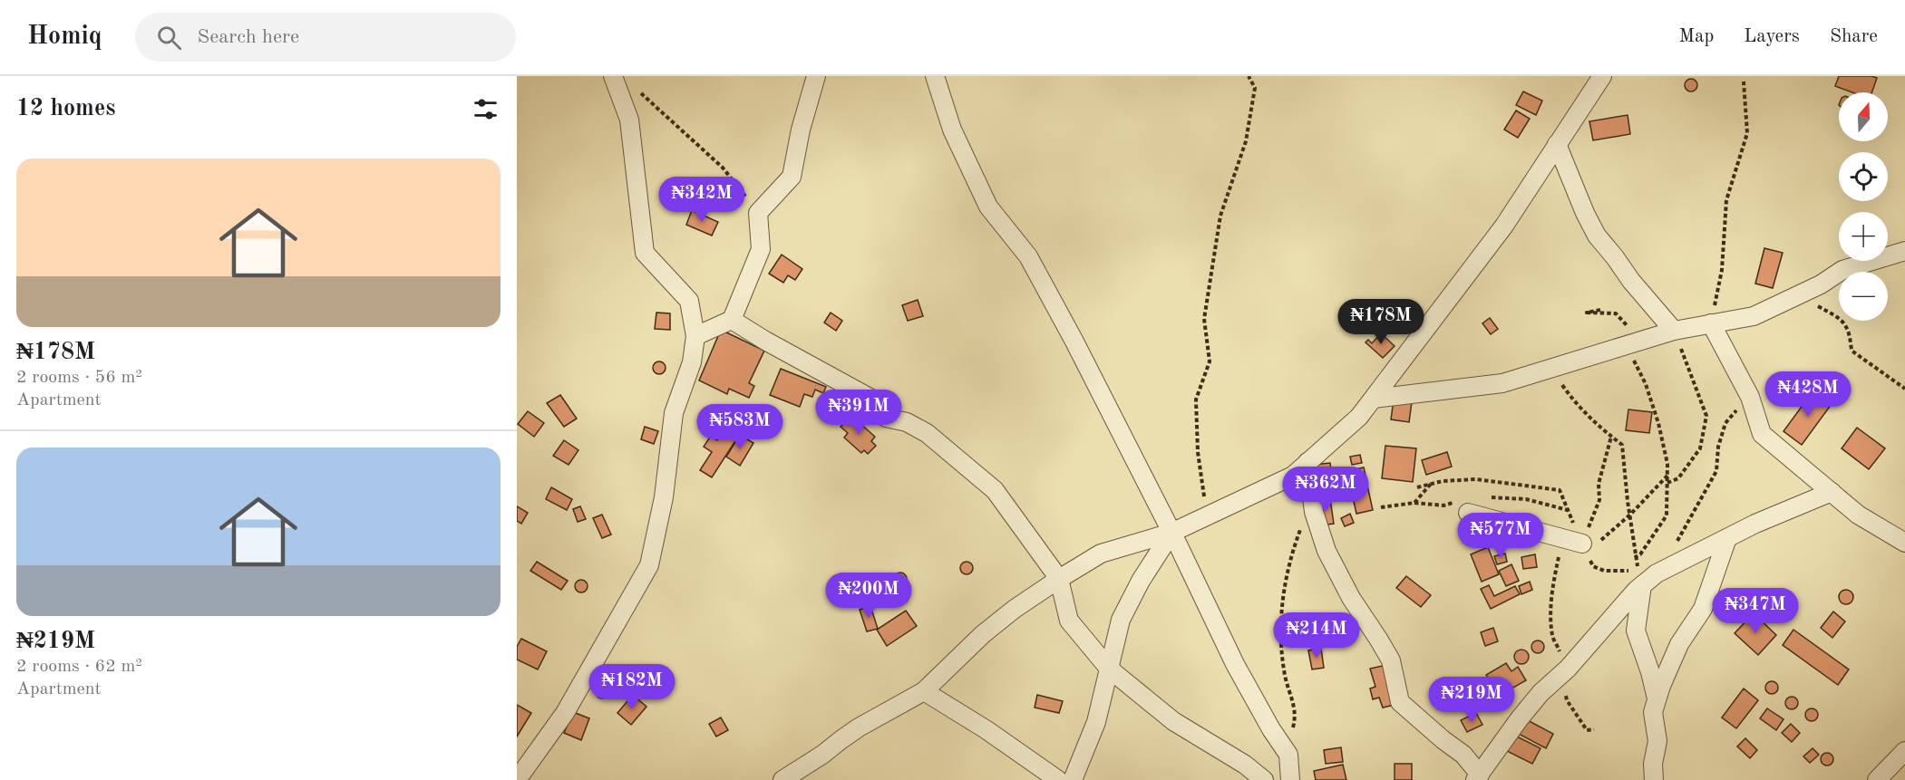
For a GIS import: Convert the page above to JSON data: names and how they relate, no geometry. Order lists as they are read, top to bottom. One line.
{"north":"top","page":{"header":"Homiq","search":"Search here","nav":["Map","Layers","Share"],"heading":"12 homes","map_buttons":["+","−"],"list":[{"name":"₦178M","note":"2 rooms · 56 m² · Apartment"},{"name":"₦219M","note":"2 rooms · 62 m² · Apartment"}],"price":["₦342M","₦178M","₦428M","₦391M","₦583M","₦362M","₦577M","₦200M","₦347M","₦214M","₦182M","₦219M"]}}
